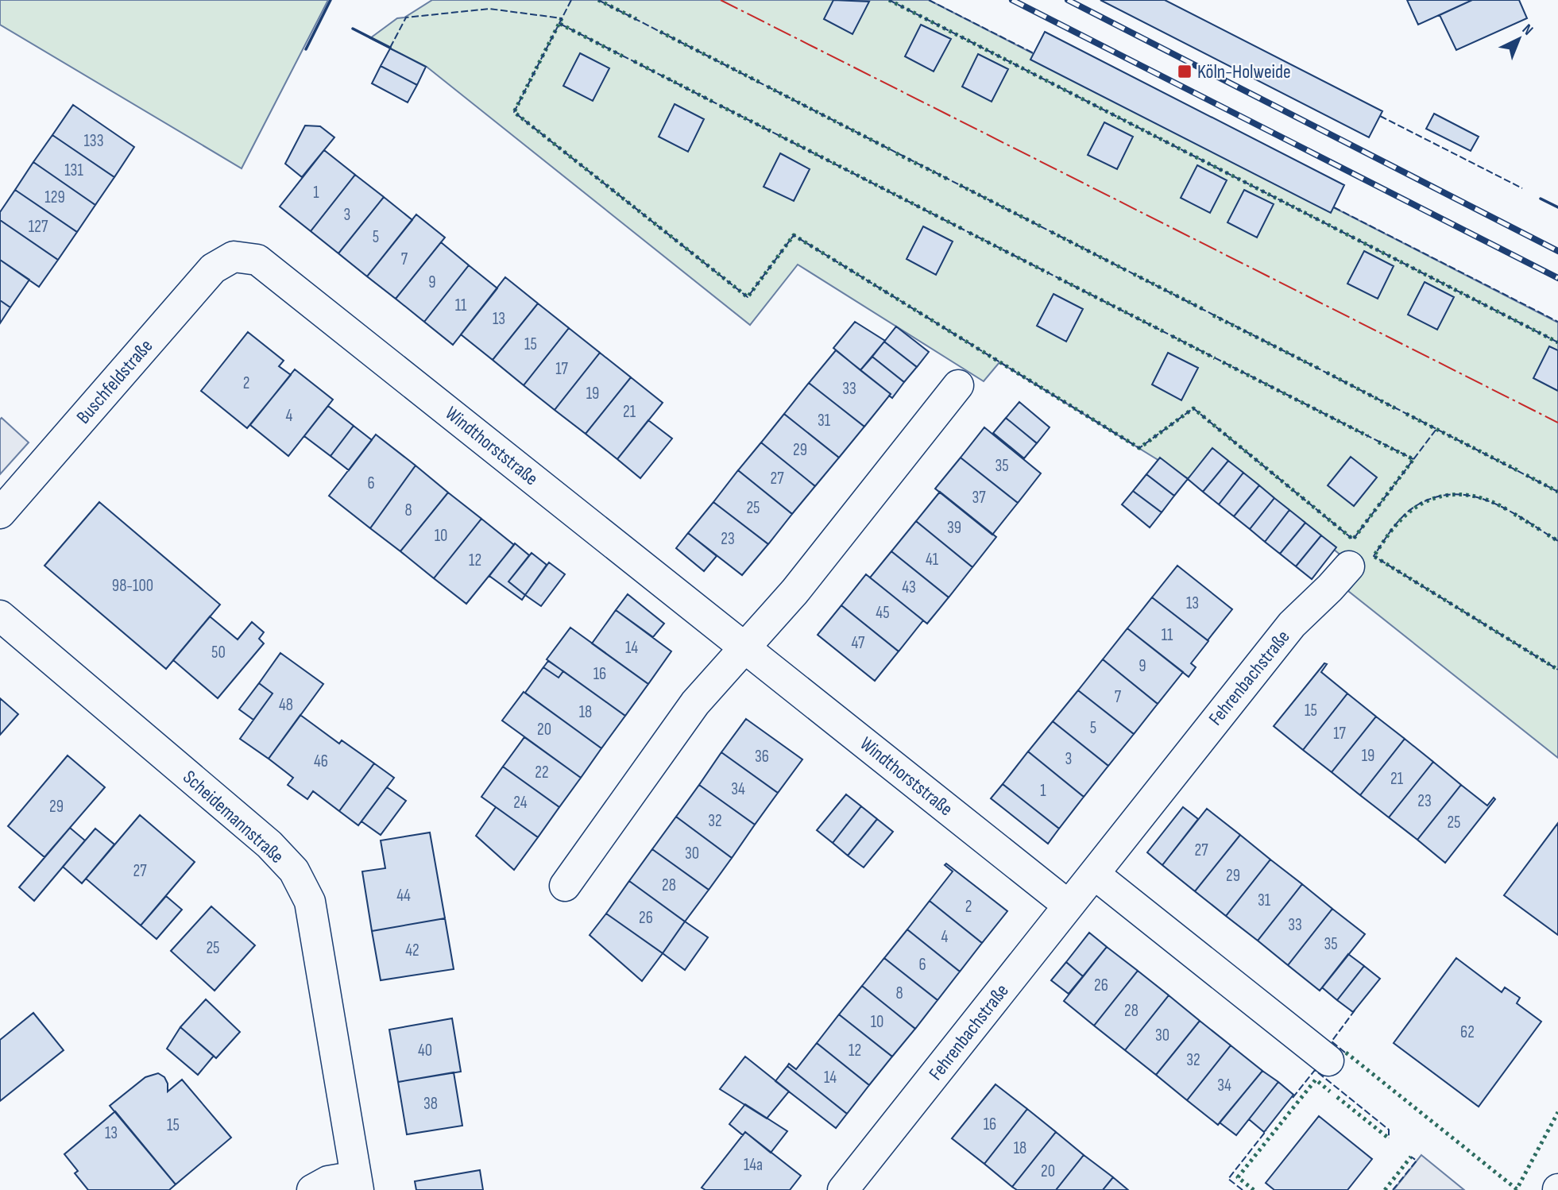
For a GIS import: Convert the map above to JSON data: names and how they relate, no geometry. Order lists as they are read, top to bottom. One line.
{"streets":{"street":["Buschfeldstraße","Windthorststraße","Fehrenbachstraße","Scheidemannstraße"]},"crossings":[["Buschfeldstraße","Windthorststraße"],["Windthorststraße","Fehrenbachstraße"]],"places":{"transit":["Köln-Holweide"]},"house_numbers":["133","131","1","129","3","127","5","7","9","11","13","15","17","2","33","19","21","4","31","29","35","27","6","37","25","8","39","10","23","41","12","98-100","43","13","45","11","47","14","50","9","16","7","48","15","18","5","20","17","19","36","3","46","22","21","34","1","23","24","29","32","25","27","30","27","29","28","44","31","2","26","33","4","35","25","42","6","26","8","28","10","62","30","40","12","32","14","34","38","16","15","13","18","14a","20"],"north":"top right"}
